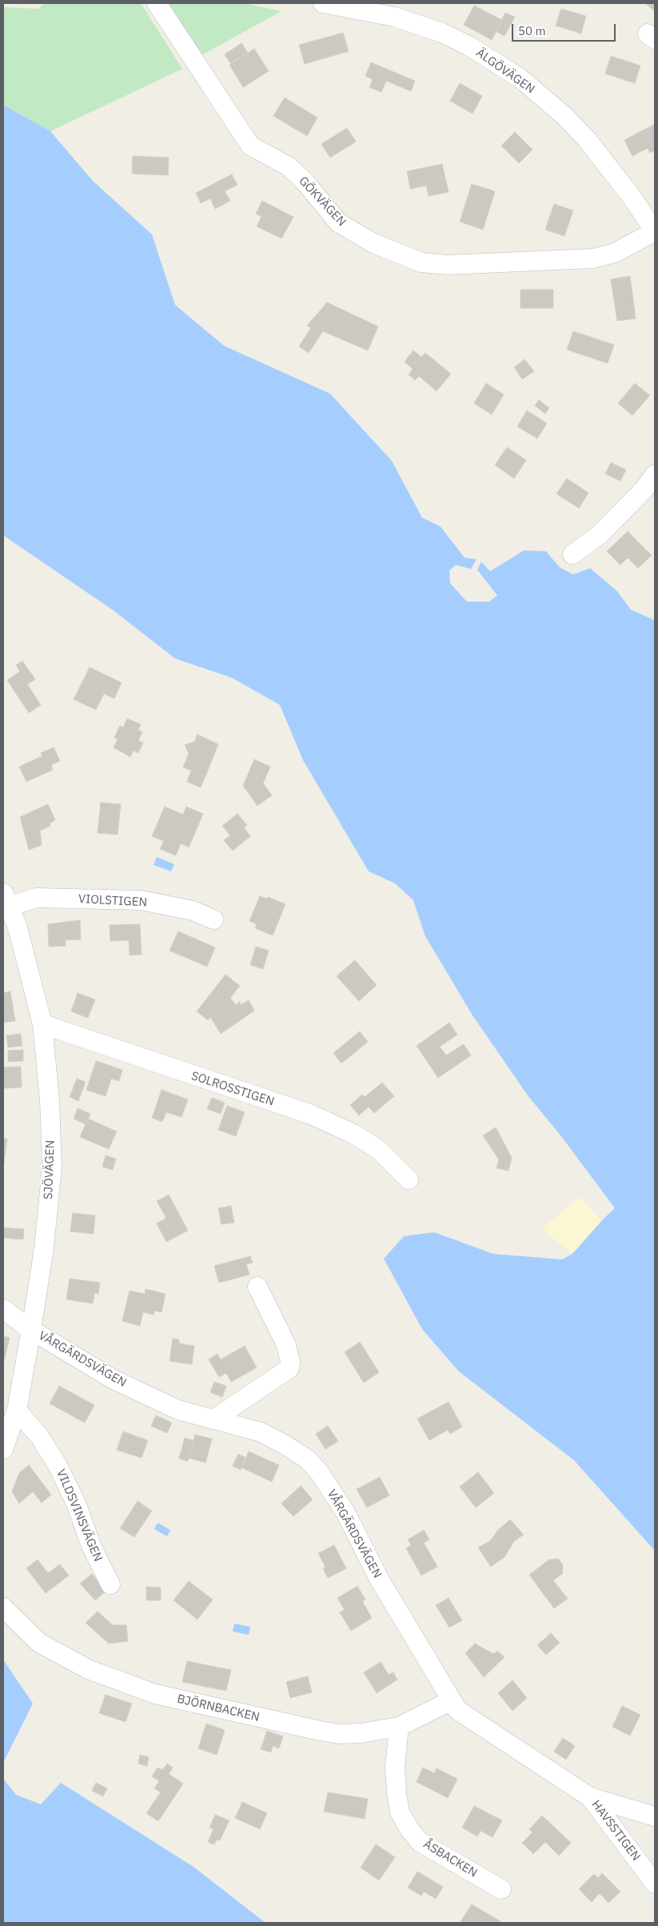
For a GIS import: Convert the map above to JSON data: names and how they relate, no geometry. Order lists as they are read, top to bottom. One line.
{"streets":{"street":["ÄLGÖVÄGEN","GÖKVÄGEN","VIOLSTIGEN","SOLROSSTIGEN","SJÖVÄGEN","VÅRGÄRDSVÄGEN","VILDSVINSVÄGEN","BJÖRNBACKEN","HAVSSTIGEN","ÅSBACKEN"]},"crossings":[["ÄLGÖVÄGEN","GÖKVÄGEN"],["VIOLSTIGEN","SJÖVÄGEN"],["SOLROSSTIGEN","SJÖVÄGEN"],["SJÖVÄGEN","VÅRGÄRDSVÄGEN"],["SJÖVÄGEN","VILDSVINSVÄGEN"],["VÅRGÄRDSVÄGEN","BJÖRNBACKEN"],["VÅRGÄRDSVÄGEN","HAVSSTIGEN"],["BJÖRNBACKEN","ÅSBACKEN"]],"scale_bar":"50 m"}
